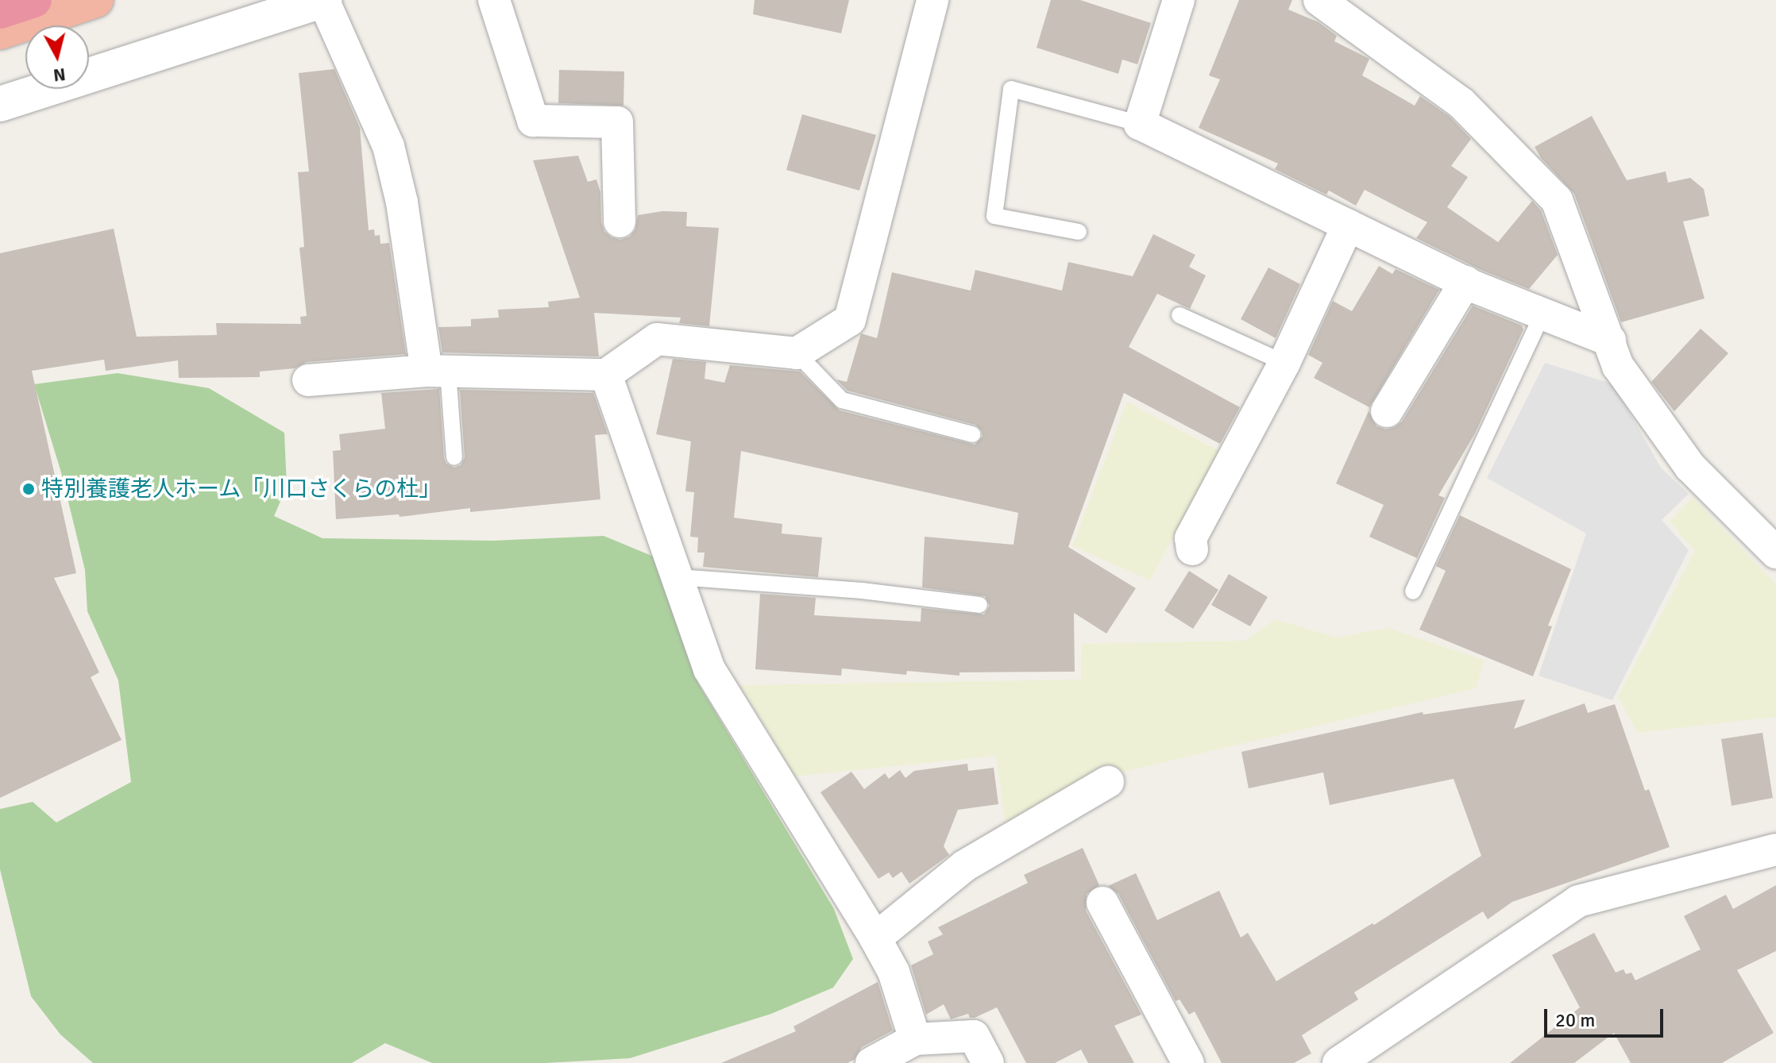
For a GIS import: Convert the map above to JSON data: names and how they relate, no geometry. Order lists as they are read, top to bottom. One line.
{"places":["特別養護老人ホーム「川口さくらの杜」"],"scale_bar":"20 m","north":"bottom"}
